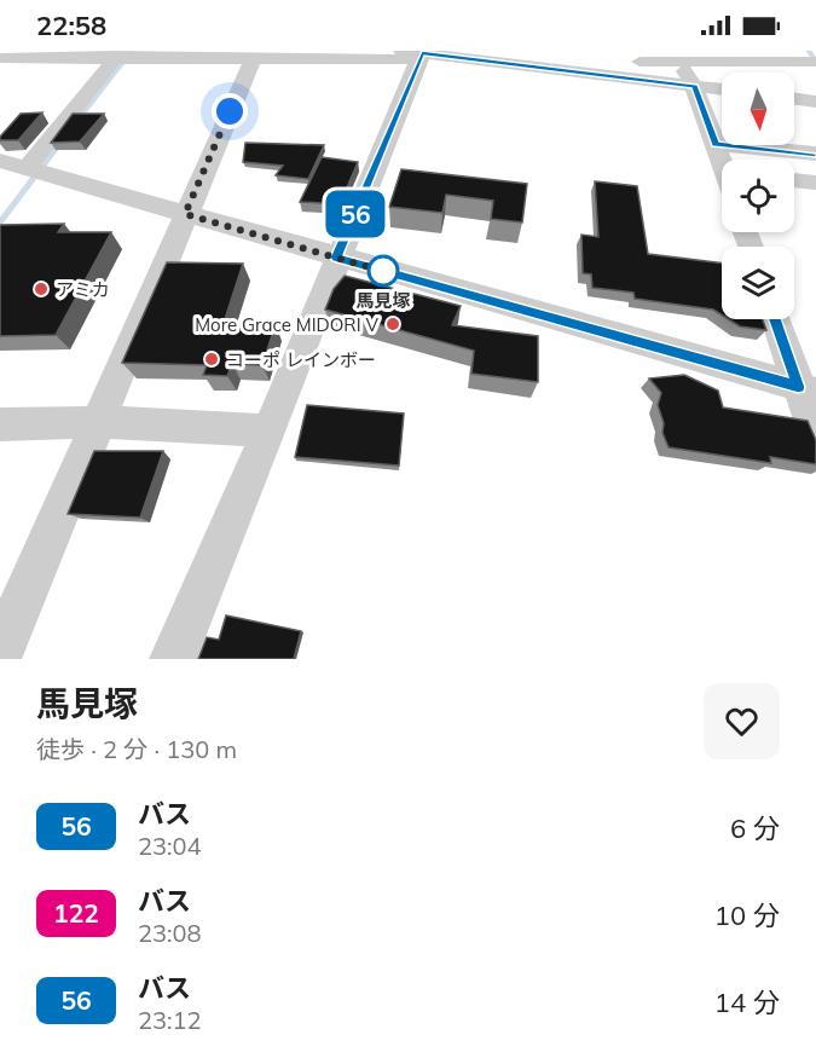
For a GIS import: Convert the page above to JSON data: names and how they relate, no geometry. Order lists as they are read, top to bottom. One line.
{"places":["馬見塚","アミカ","More Grace MIDORI V","コーポ レインボー"],"lines":["bus line 56"],"north":"bottom","page":{"status":"22:58","on_map":"56","heading":["馬見塚","徒歩 · 2 分 · 130 m"],"list":[{"mark":"56","name":"バス","note":"23:04","value":"6 分"},{"mark":"122","name":"バス","note":"23:08","value":"10 分"},{"mark":"56","name":"バス","note":"23:12","value":"14 分"}]}}
